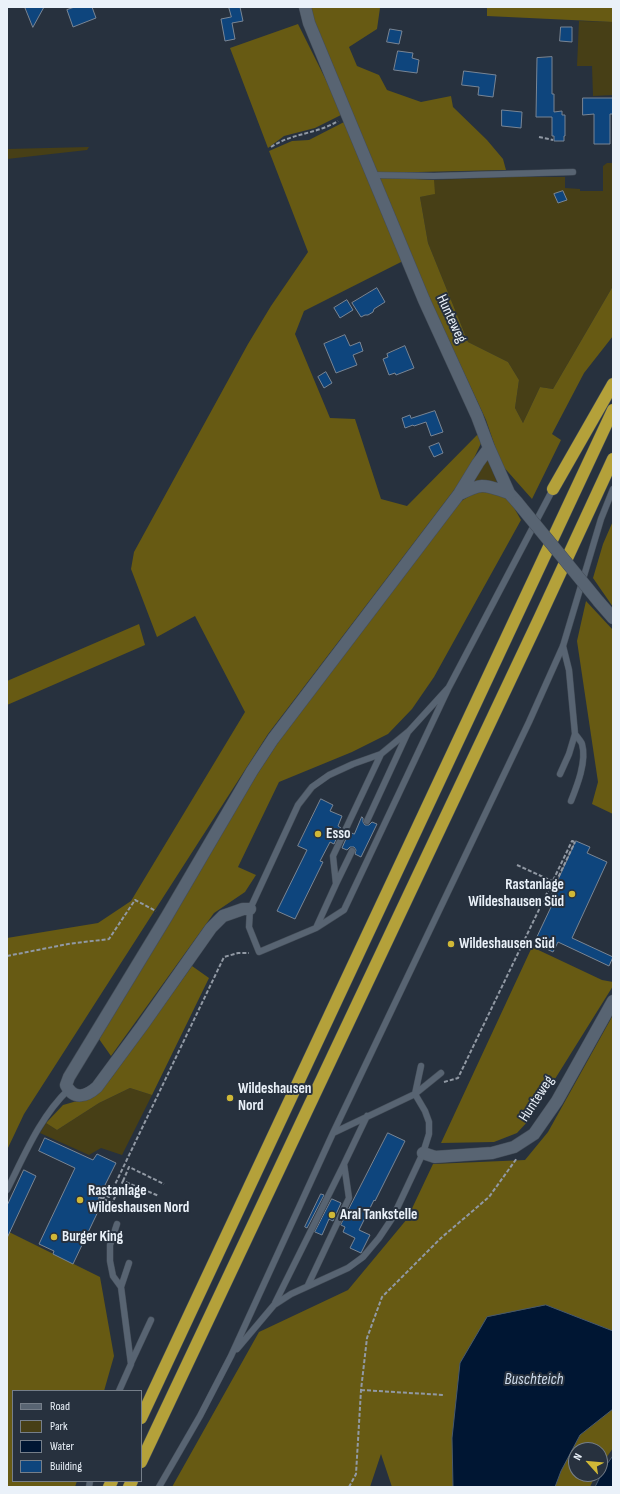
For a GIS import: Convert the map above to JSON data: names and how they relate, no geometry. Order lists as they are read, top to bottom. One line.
{"streets":{"street":["Hunteweg"]},"water":["Buschteich"],"places":["Esso","Rastanlage Wildeshausen Süd","Wildeshausen Süd","Wildeshausen Nord","Rastanlage Wildeshausen Nord","Aral Tankstelle","Burger King"],"legend":["Road","Park","Water","Building"],"north":"top left"}
